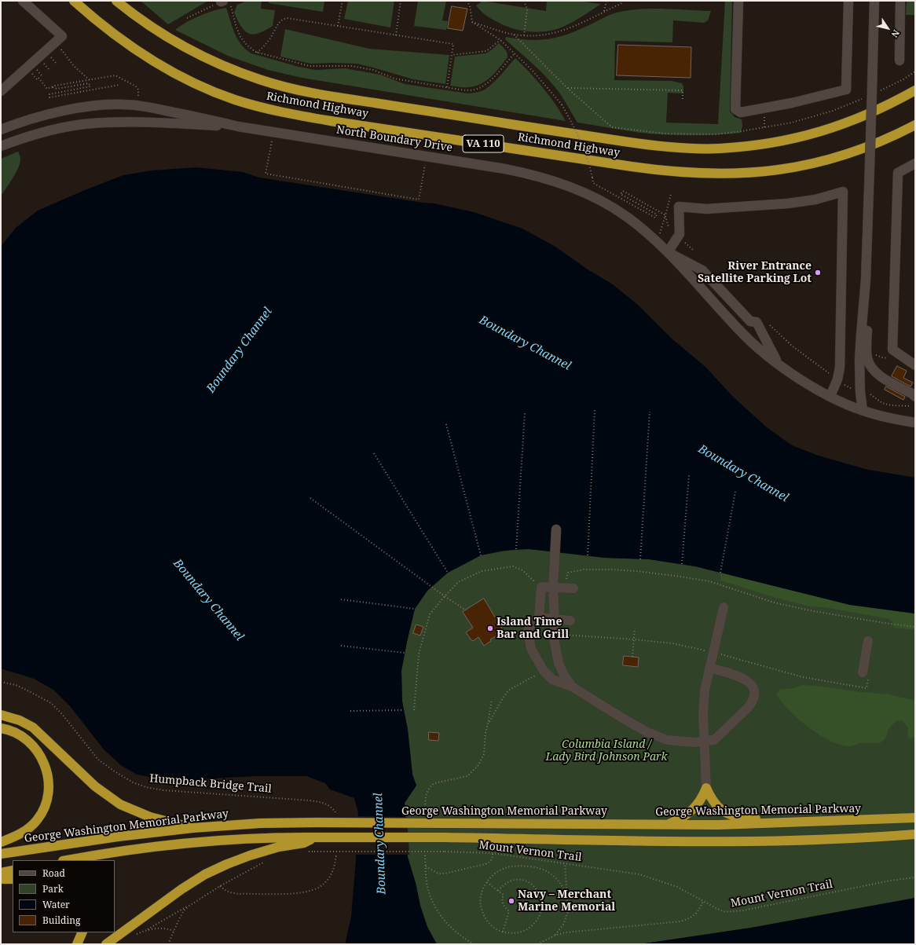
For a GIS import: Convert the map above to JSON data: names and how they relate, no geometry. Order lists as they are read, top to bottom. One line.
{"streets":{"highway":["Richmond Highway","VA 110","George Washington Memorial Parkway"],"street":["North Boundary Drive"],"path":["Humpback Bridge Trail","Mount Vernon Trail"]},"water":["Boundary Channel"],"parks":["Columbia Island / Lady Bird Johnson Park"],"places":["River Entrance Satellite Parking Lot","Island Time Bar and Grill","Navy – Merchant Marine Memorial"],"legend":["Road","Park","Water","Building"],"north":"bottom right"}
